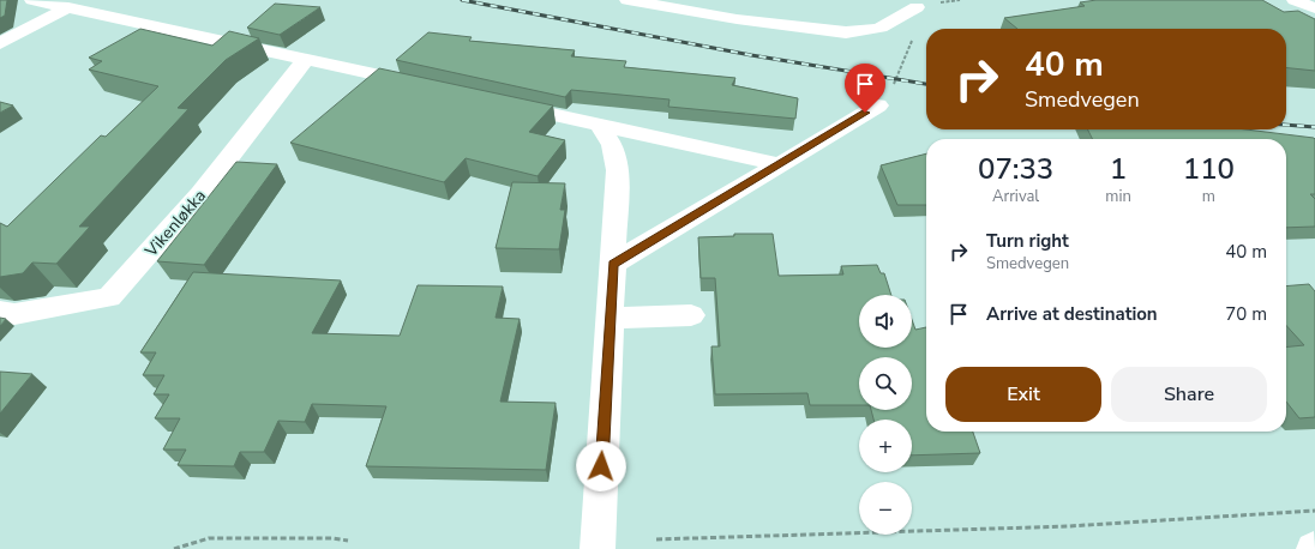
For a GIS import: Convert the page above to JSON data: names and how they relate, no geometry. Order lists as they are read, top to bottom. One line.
{"streets":{"street":["Vikenløkka"]},"page":{"turn":["40 m","Smedvegen"],"eta":["07:33","Arrival","1","min","110","m"],"list":[{"name":"Turn right","note":"Smedvegen","value":"40 m"},{"name":"Arrive at destination","value":"70 m"}],"map_buttons":["+","−"],"buttons":["Exit","Share"]}}
